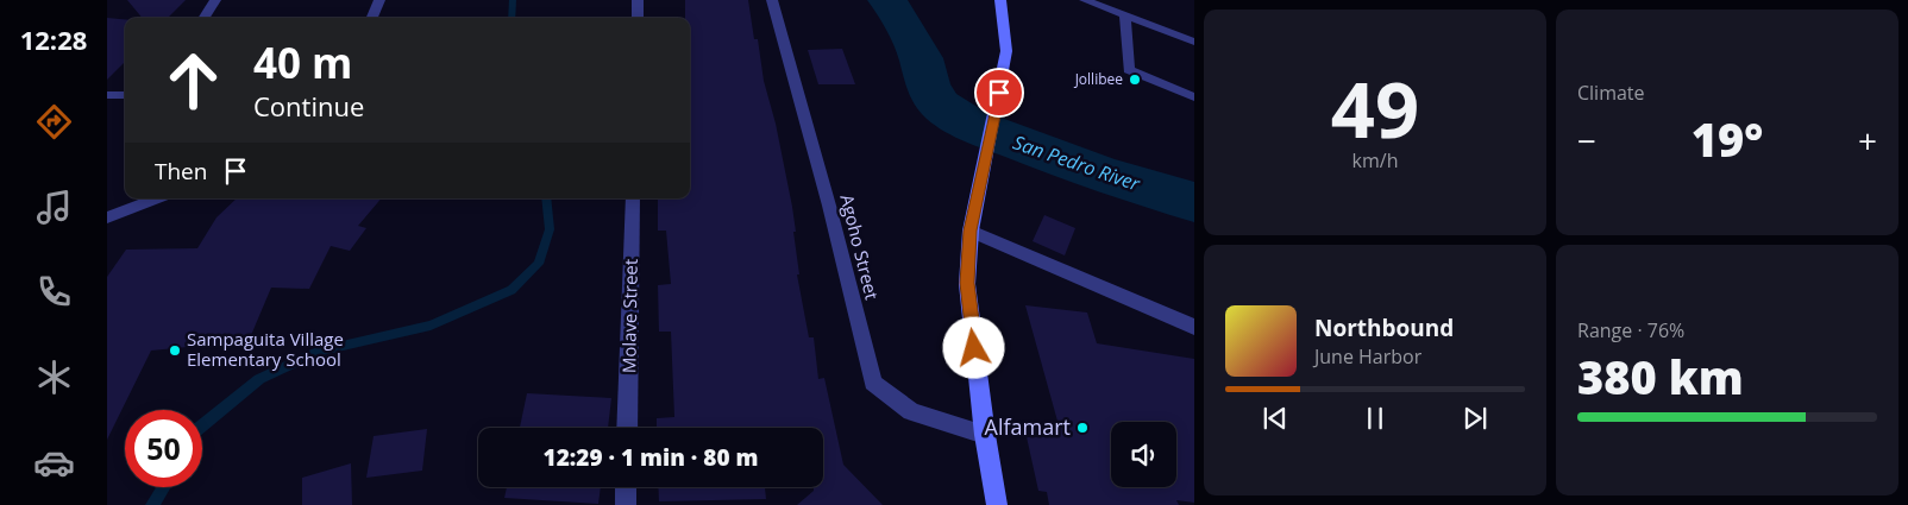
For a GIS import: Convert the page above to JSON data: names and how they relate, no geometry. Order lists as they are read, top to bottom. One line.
{"streets":{"street":["Agoho Street","Molave Street"]},"water":["San Pedro River"],"places":["Jollibee","Sampaguita Village Elementary School","Alfamart"],"page":{"tabs":"12:28","tile":[["49","km/h"],"Climate",["Range · 76%","380 km"]],"turn":["40 m","Continue"],"heat":["−","19°","+"],"then":"Then","song":["Northbound","June Harbor"],"limit":"50","trip":"12:29 · 1 min · 80 m"}}
